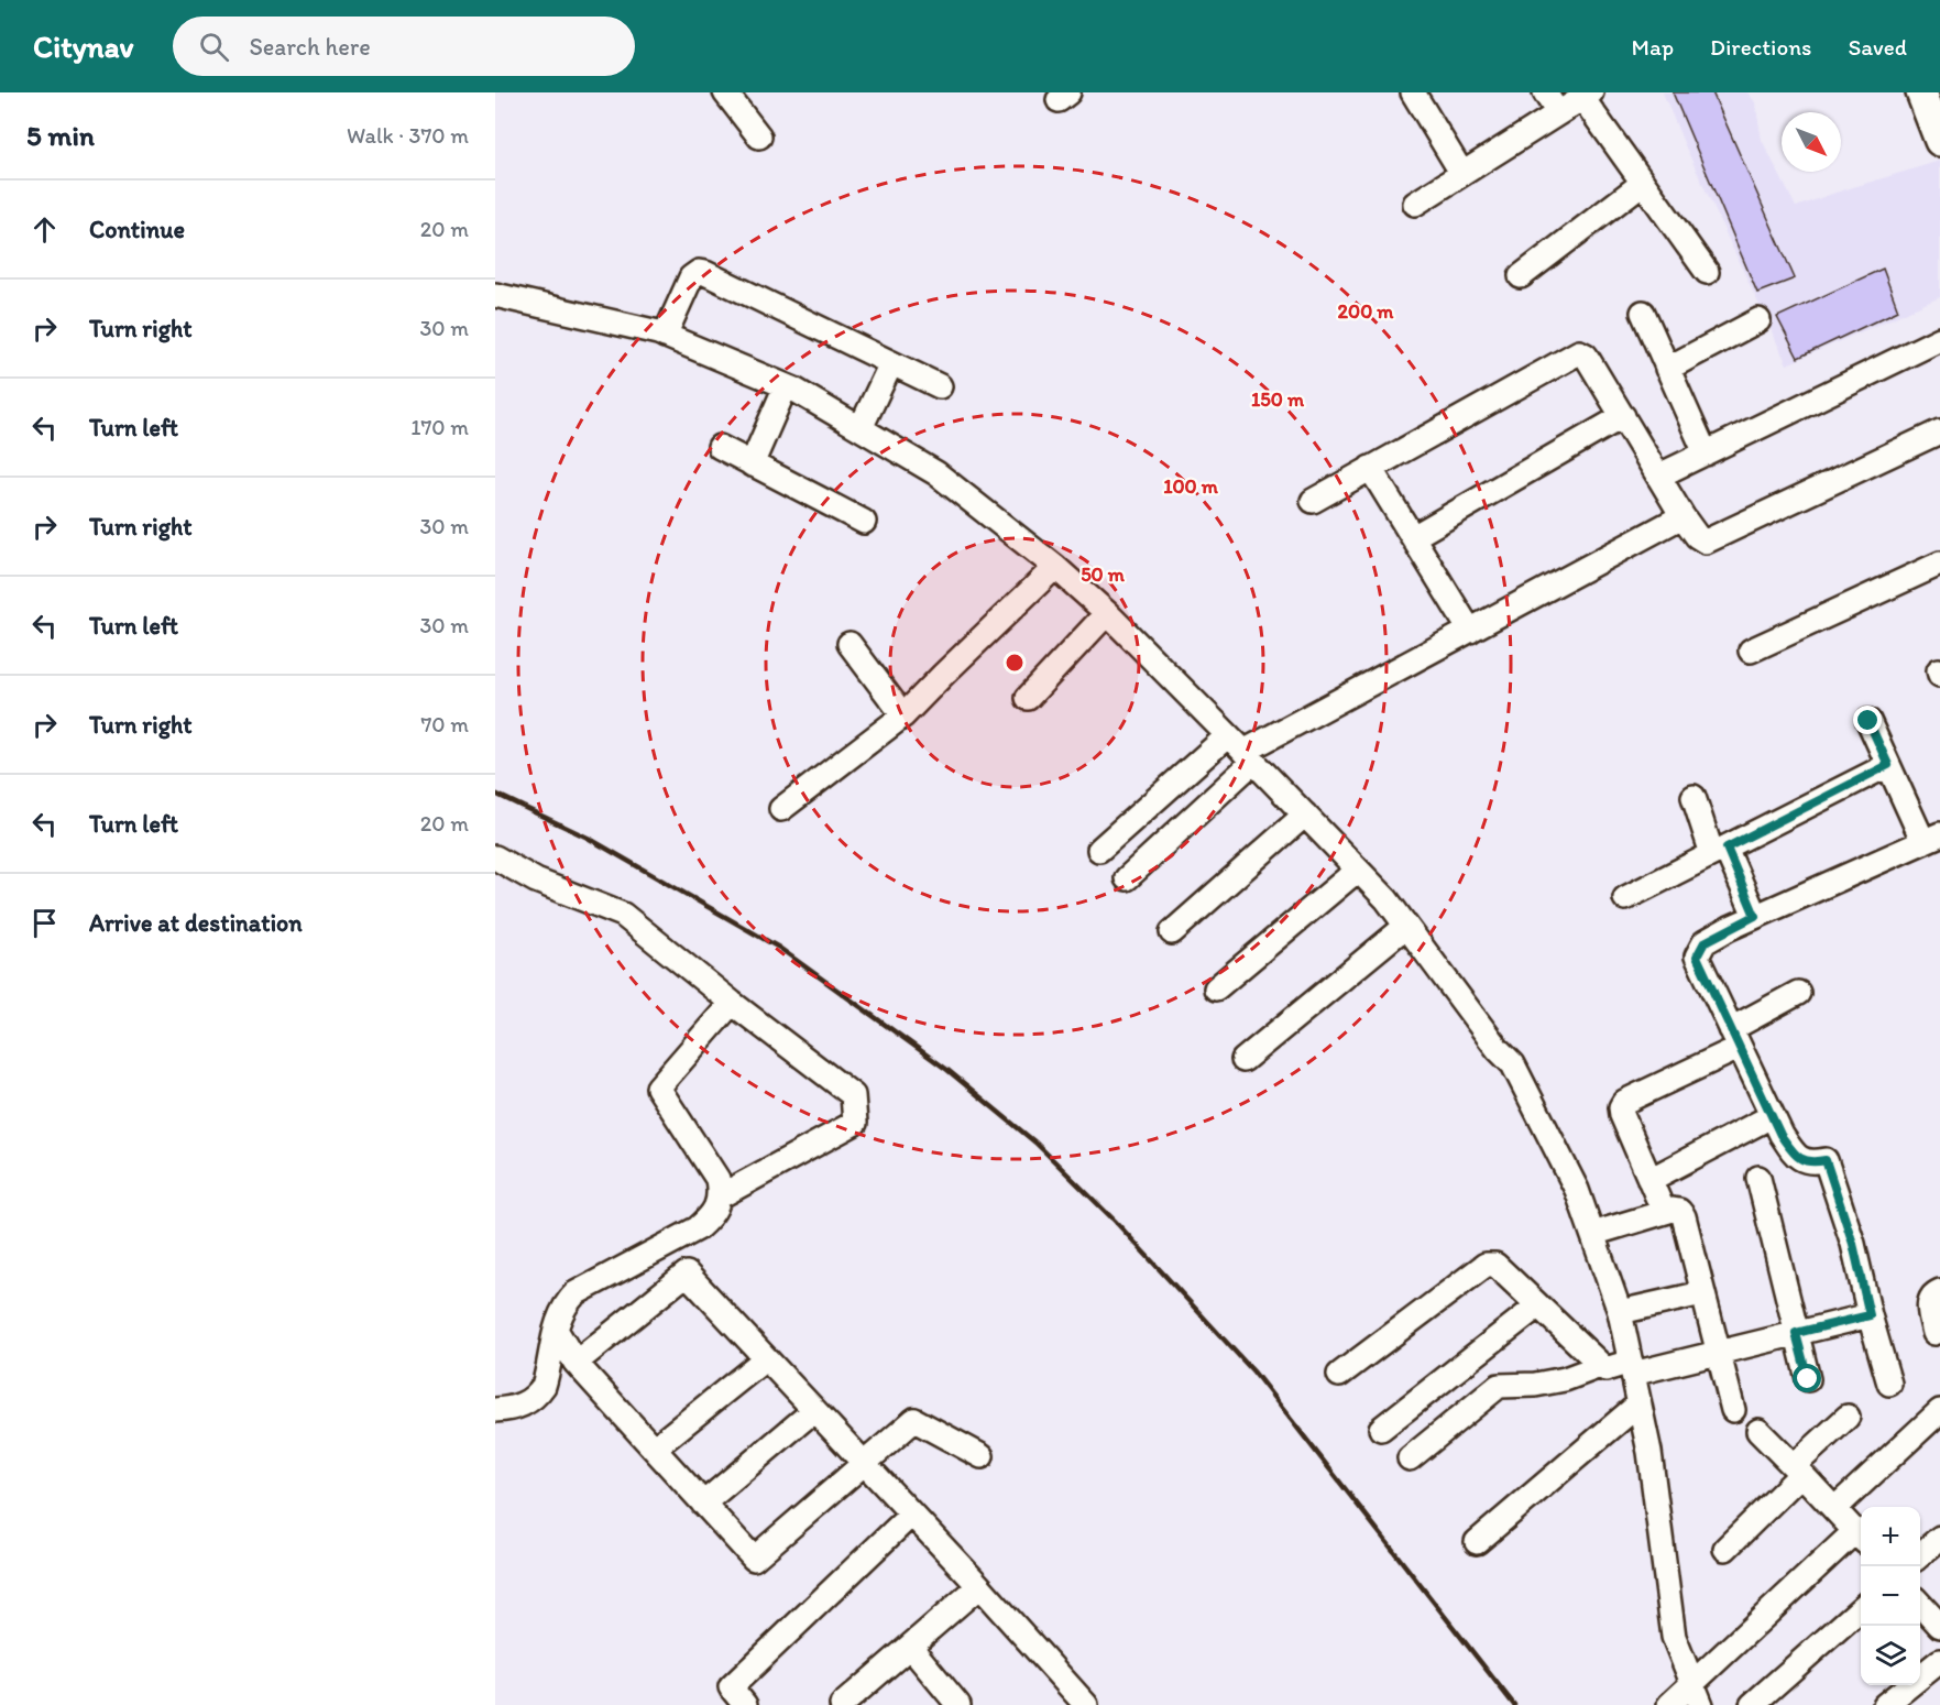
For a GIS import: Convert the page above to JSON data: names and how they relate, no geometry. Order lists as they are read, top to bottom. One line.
{"north":"bottom right","page":{"header":"Citynav","search":"Search here","nav":["Map","Directions","Saved"],"heading":["5 min","Walk · 370 m"],"list":[["Continue","20 m"],["Turn right","30 m"],["Turn left","170 m"],["Turn right","30 m"],["Turn left","30 m"],["Turn right","70 m"],["Turn left","20 m"],"Arrive at destination"],"map_buttons":["+","−"]},"rings":["200 m","150 m","100 m","50 m"]}
